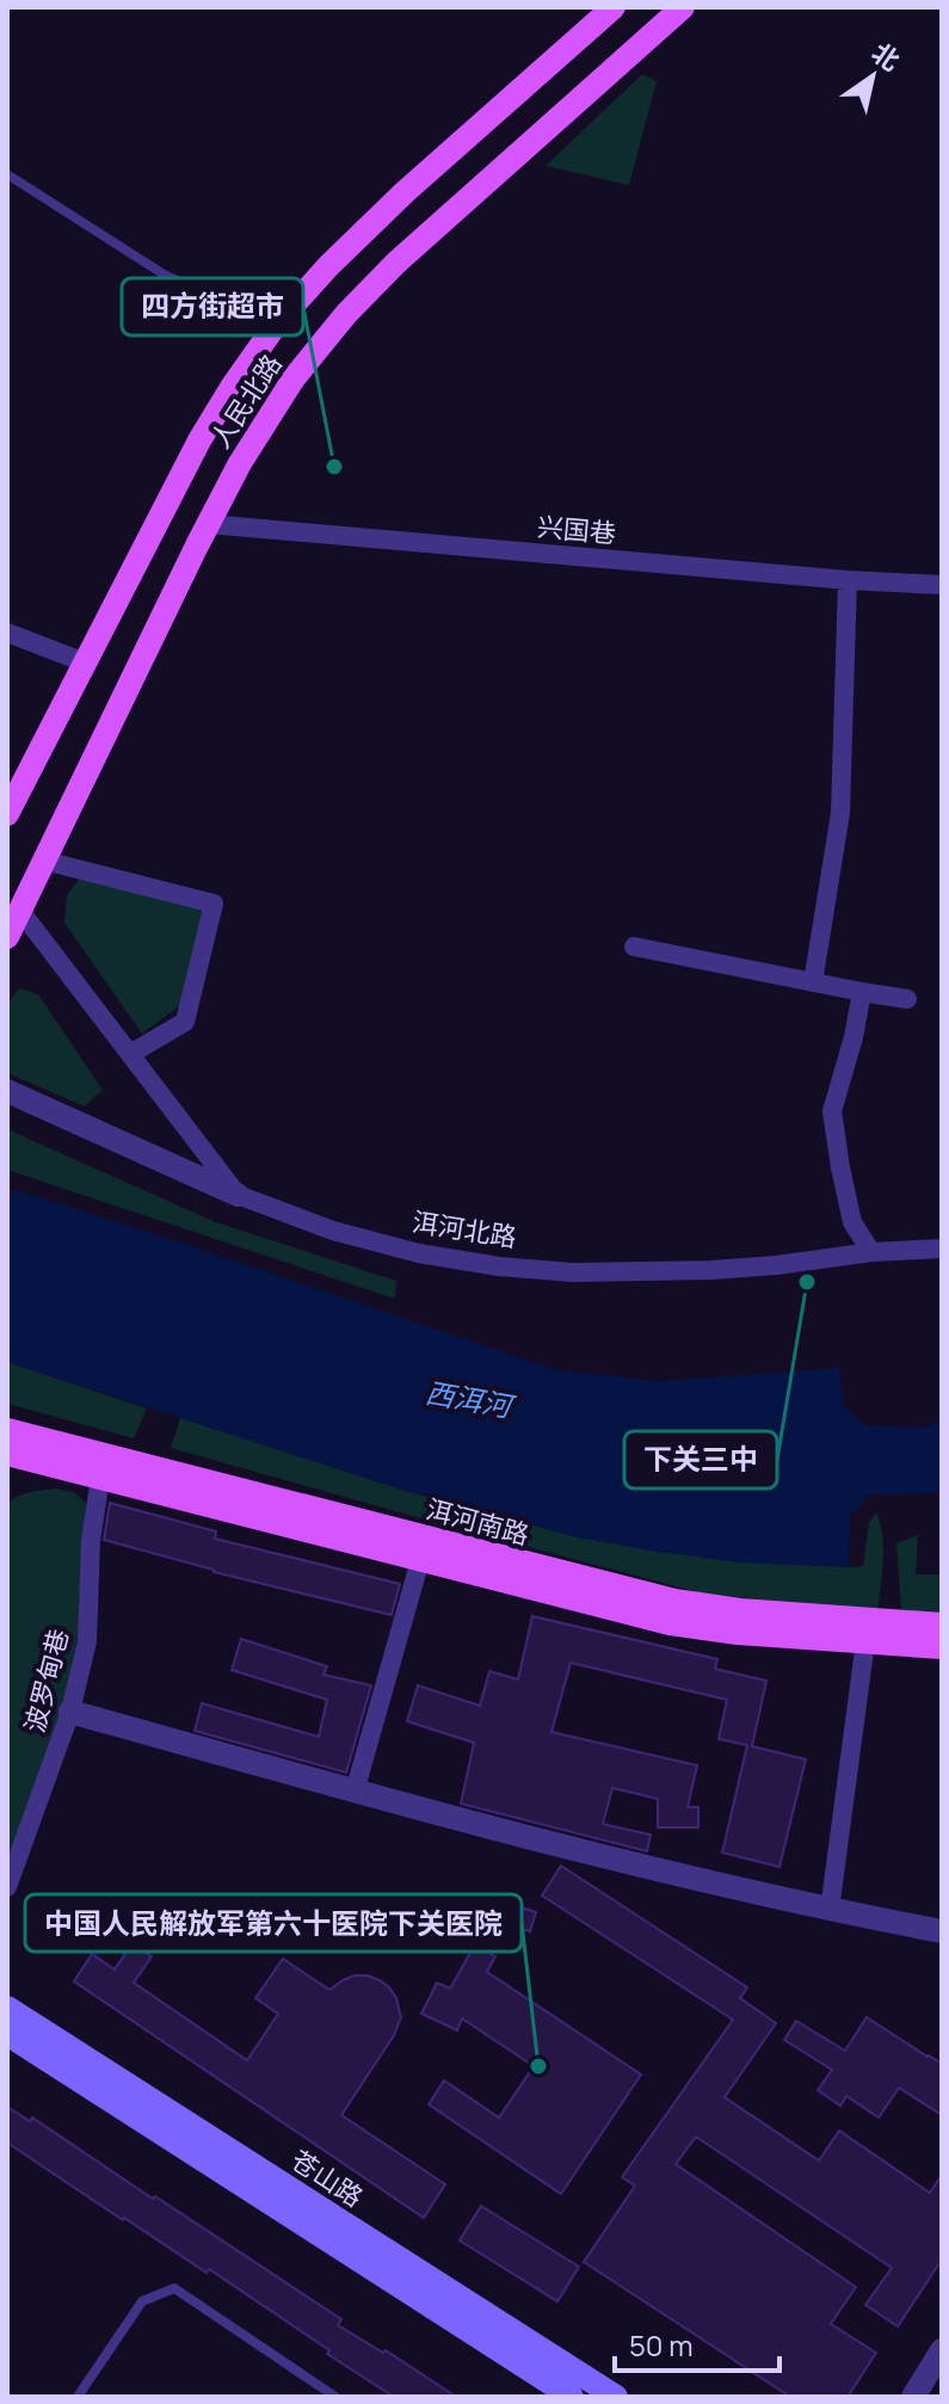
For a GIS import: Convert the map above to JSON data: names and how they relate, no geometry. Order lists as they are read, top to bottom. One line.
{"streets":{"main road":["人民北路","洱河南路","苍山路"],"street":["兴国巷","洱河北路","波罗甸巷"]},"crossings":[["人民北路","兴国巷"],["洱河南路","波罗甸巷"]],"water":["西洱河"],"places":["四方街超市","下关三中","中国人民解放军第六十医院下关医院"],"scale_bar":"50 m","north":"top right"}
